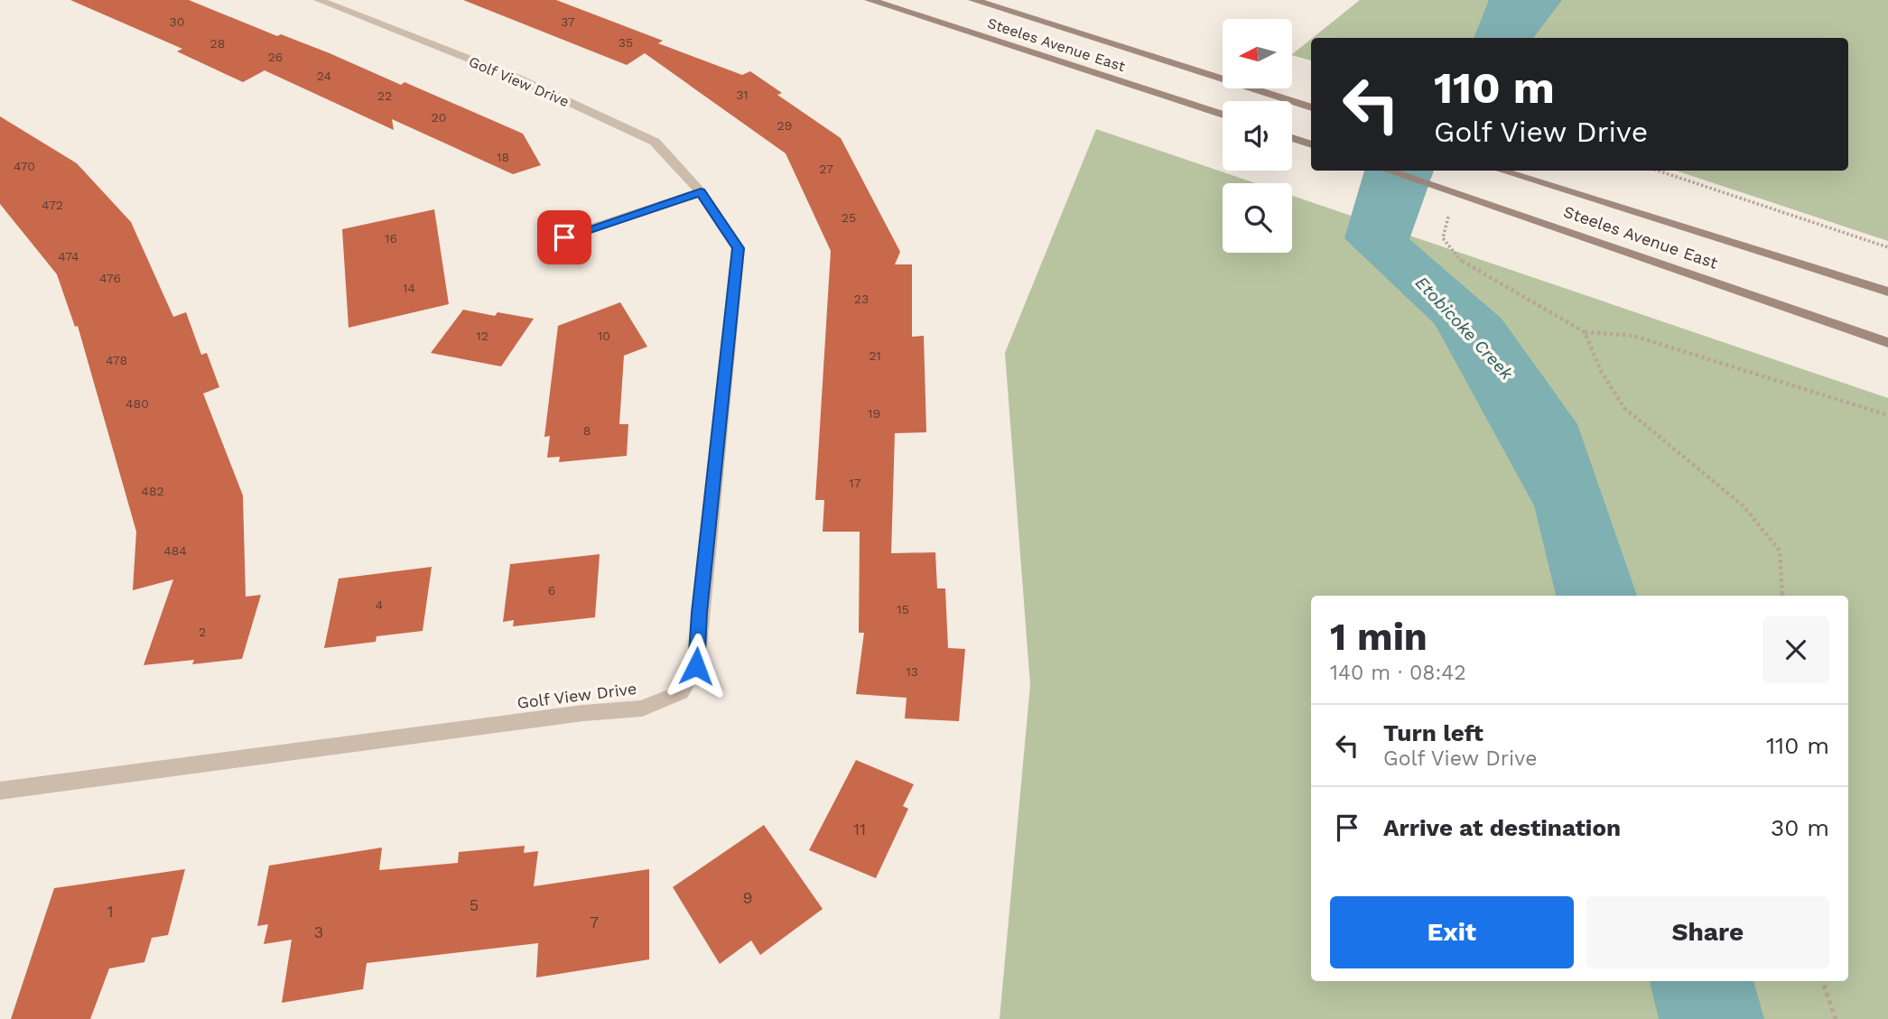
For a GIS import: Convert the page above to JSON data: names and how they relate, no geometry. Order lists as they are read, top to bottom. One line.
{"streets":{"main road":["Steeles Avenue East"],"street":["Golf View Drive"]},"water":["Etobicoke Creek"],"house_numbers":["30","37","35","28","26","24","31","22","20","29","18","470","27","472","25","16","474","476","14","23","12","10","21","478","480","19","8","17","482","484","6","4","15","2","13","11","9","5","1","7","3"],"north":"left","page":{"turn":["110 m","Golf View Drive"],"heading":["1 min","140 m · 08:42"],"list":[{"name":"Turn left","note":"Golf View Drive","value":"110 m"},{"name":"Arrive at destination","value":"30 m"}],"buttons":["Exit","Share"]}}
